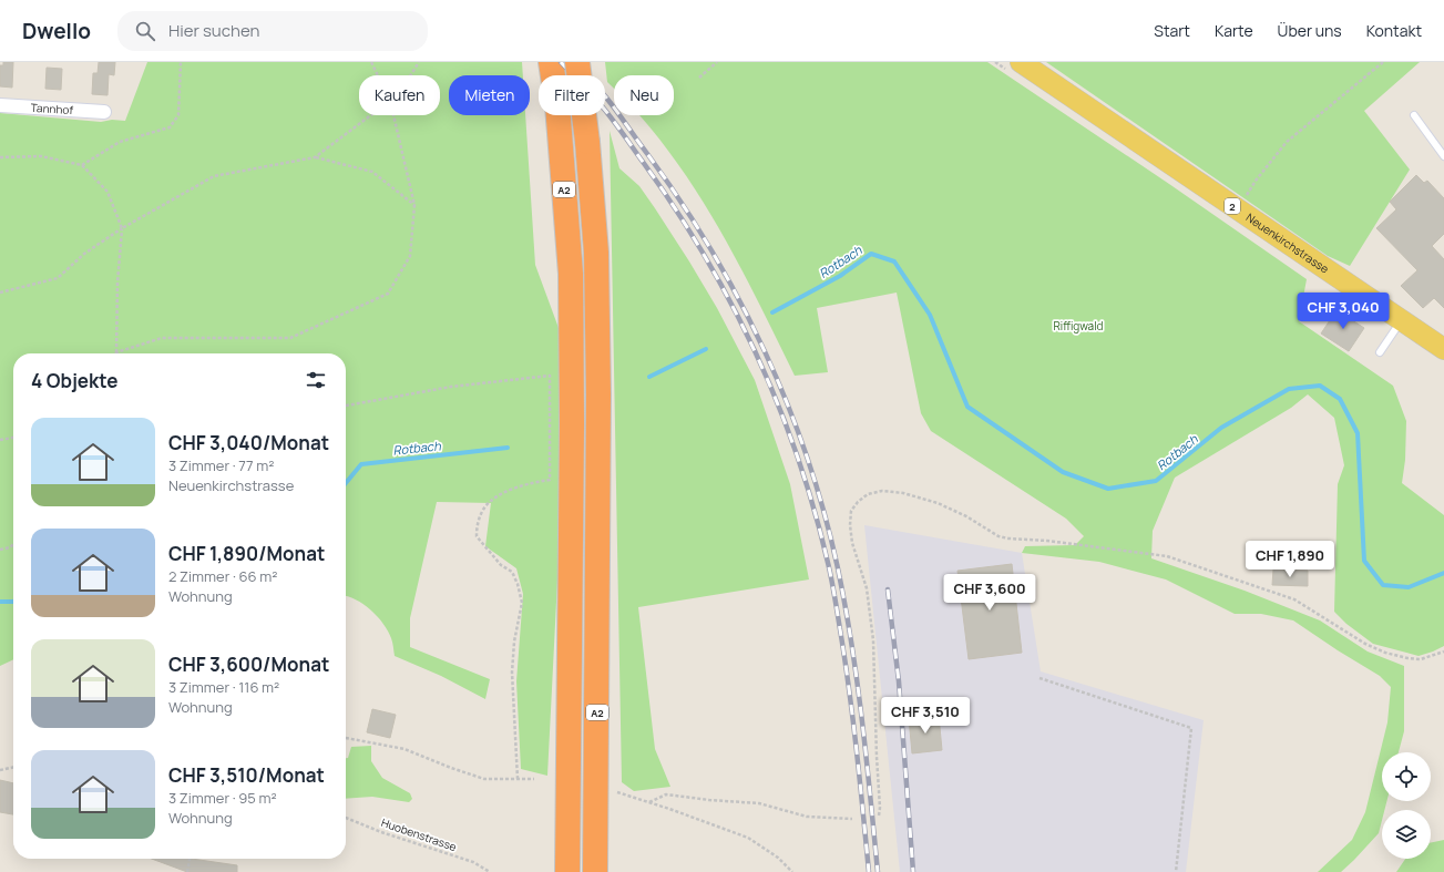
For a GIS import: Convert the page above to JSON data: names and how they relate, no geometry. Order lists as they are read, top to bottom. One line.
{"streets":{"highway":["A2"],"main road":["2","Neuenkirchstrasse"],"street":["Tannhof"],"path":["Huobenstrasse"]},"water":["Rotbach"],"parks":["Riffigwald"],"page":{"header":"Dwello","search":"Hier suchen","nav":["Start","Karte","Über uns","Kontakt"],"chip":["Kaufen","Mieten","Filter","Neu"],"price":["CHF 3,040","CHF 1,890","CHF 3,600","CHF 3,510"],"heading":"4 Objekte","list":[{"name":"CHF 3,040/Monat","note":"3 Zimmer · 77 m² · Neuenkirchstrasse"},{"name":"CHF 1,890/Monat","note":"2 Zimmer · 66 m² · Wohnung"},{"name":"CHF 3,600/Monat","note":"3 Zimmer · 116 m² · Wohnung"},{"name":"CHF 3,510/Monat","note":"3 Zimmer · 95 m² · Wohnung"}]}}
